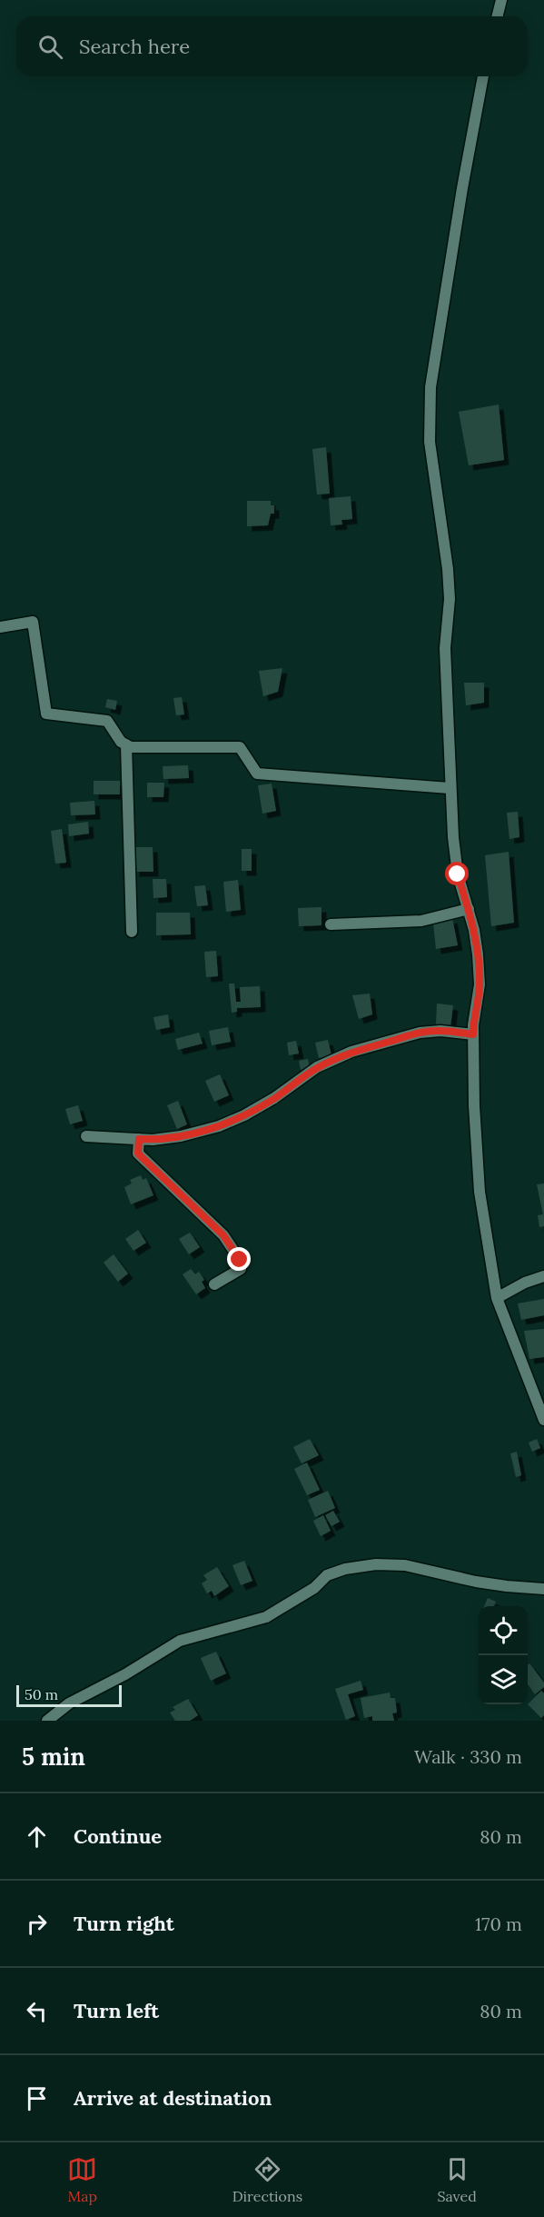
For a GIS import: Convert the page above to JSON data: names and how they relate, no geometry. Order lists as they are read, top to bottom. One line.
{"scale_bar":"50 m","page":{"search":"Search here","scale":"50 m","heading":["5 min","Walk · 330 m"],"list":[["Continue","80 m"],["Turn right","170 m"],["Turn left","80 m"],"Arrive at destination"],"nav":["Map","Directions","Saved"]}}
